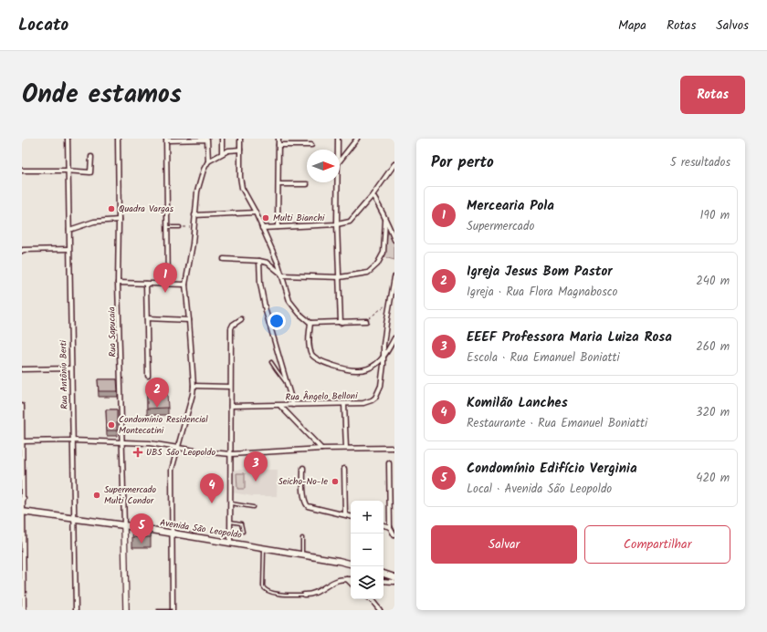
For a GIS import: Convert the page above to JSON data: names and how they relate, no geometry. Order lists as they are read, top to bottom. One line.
{"streets":{"main road":["Avenida São Leopoldo"],"street":["Rua Sapucaia","Rua Antônio Berti","Rua Ângelo Belloni"]},"crossings":[["Rua Sapucaia","Avenida São Leopoldo"],["Rua Antônio Berti","Avenida São Leopoldo"]],"places":{"other":["Quadra Vargas","Multi Bianchi","Condomínio Residencial Montecatini","Seicho-No-Ie","Supermercado Multi Condor"],"health":["UBS São Leopoldo"]},"north":"right","page":{"header":"Locato","nav":["Mapa","Rotas","Salvos"],"title":"Onde estamos","buttons":["Rotas",["Salvar","Compartilhar"]],"heading":["Por perto","5 resultados"],"list":[{"mark":"1","name":"Mercearia Pola","note":"Supermercado","value":"190 m"},{"mark":"2","name":"Igreja Jesus Bom Pastor","note":"Igreja · Rua Flora Magnabosco","value":"240 m"},{"mark":"3","name":"EEEF Professora Maria Luiza Rosa","note":"Escola · Rua Emanuel Boniatti","value":"260 m"},{"mark":"4","name":"Komilão Lanches","note":"Restaurante · Rua Emanuel Boniatti","value":"320 m"},{"mark":"5","name":"Condomínio Edifício Verginia","note":"Local · Avenida São Leopoldo","value":"420 m"}],"pins":["1","2","3","4","5"],"map_buttons":["+","−"]}}
